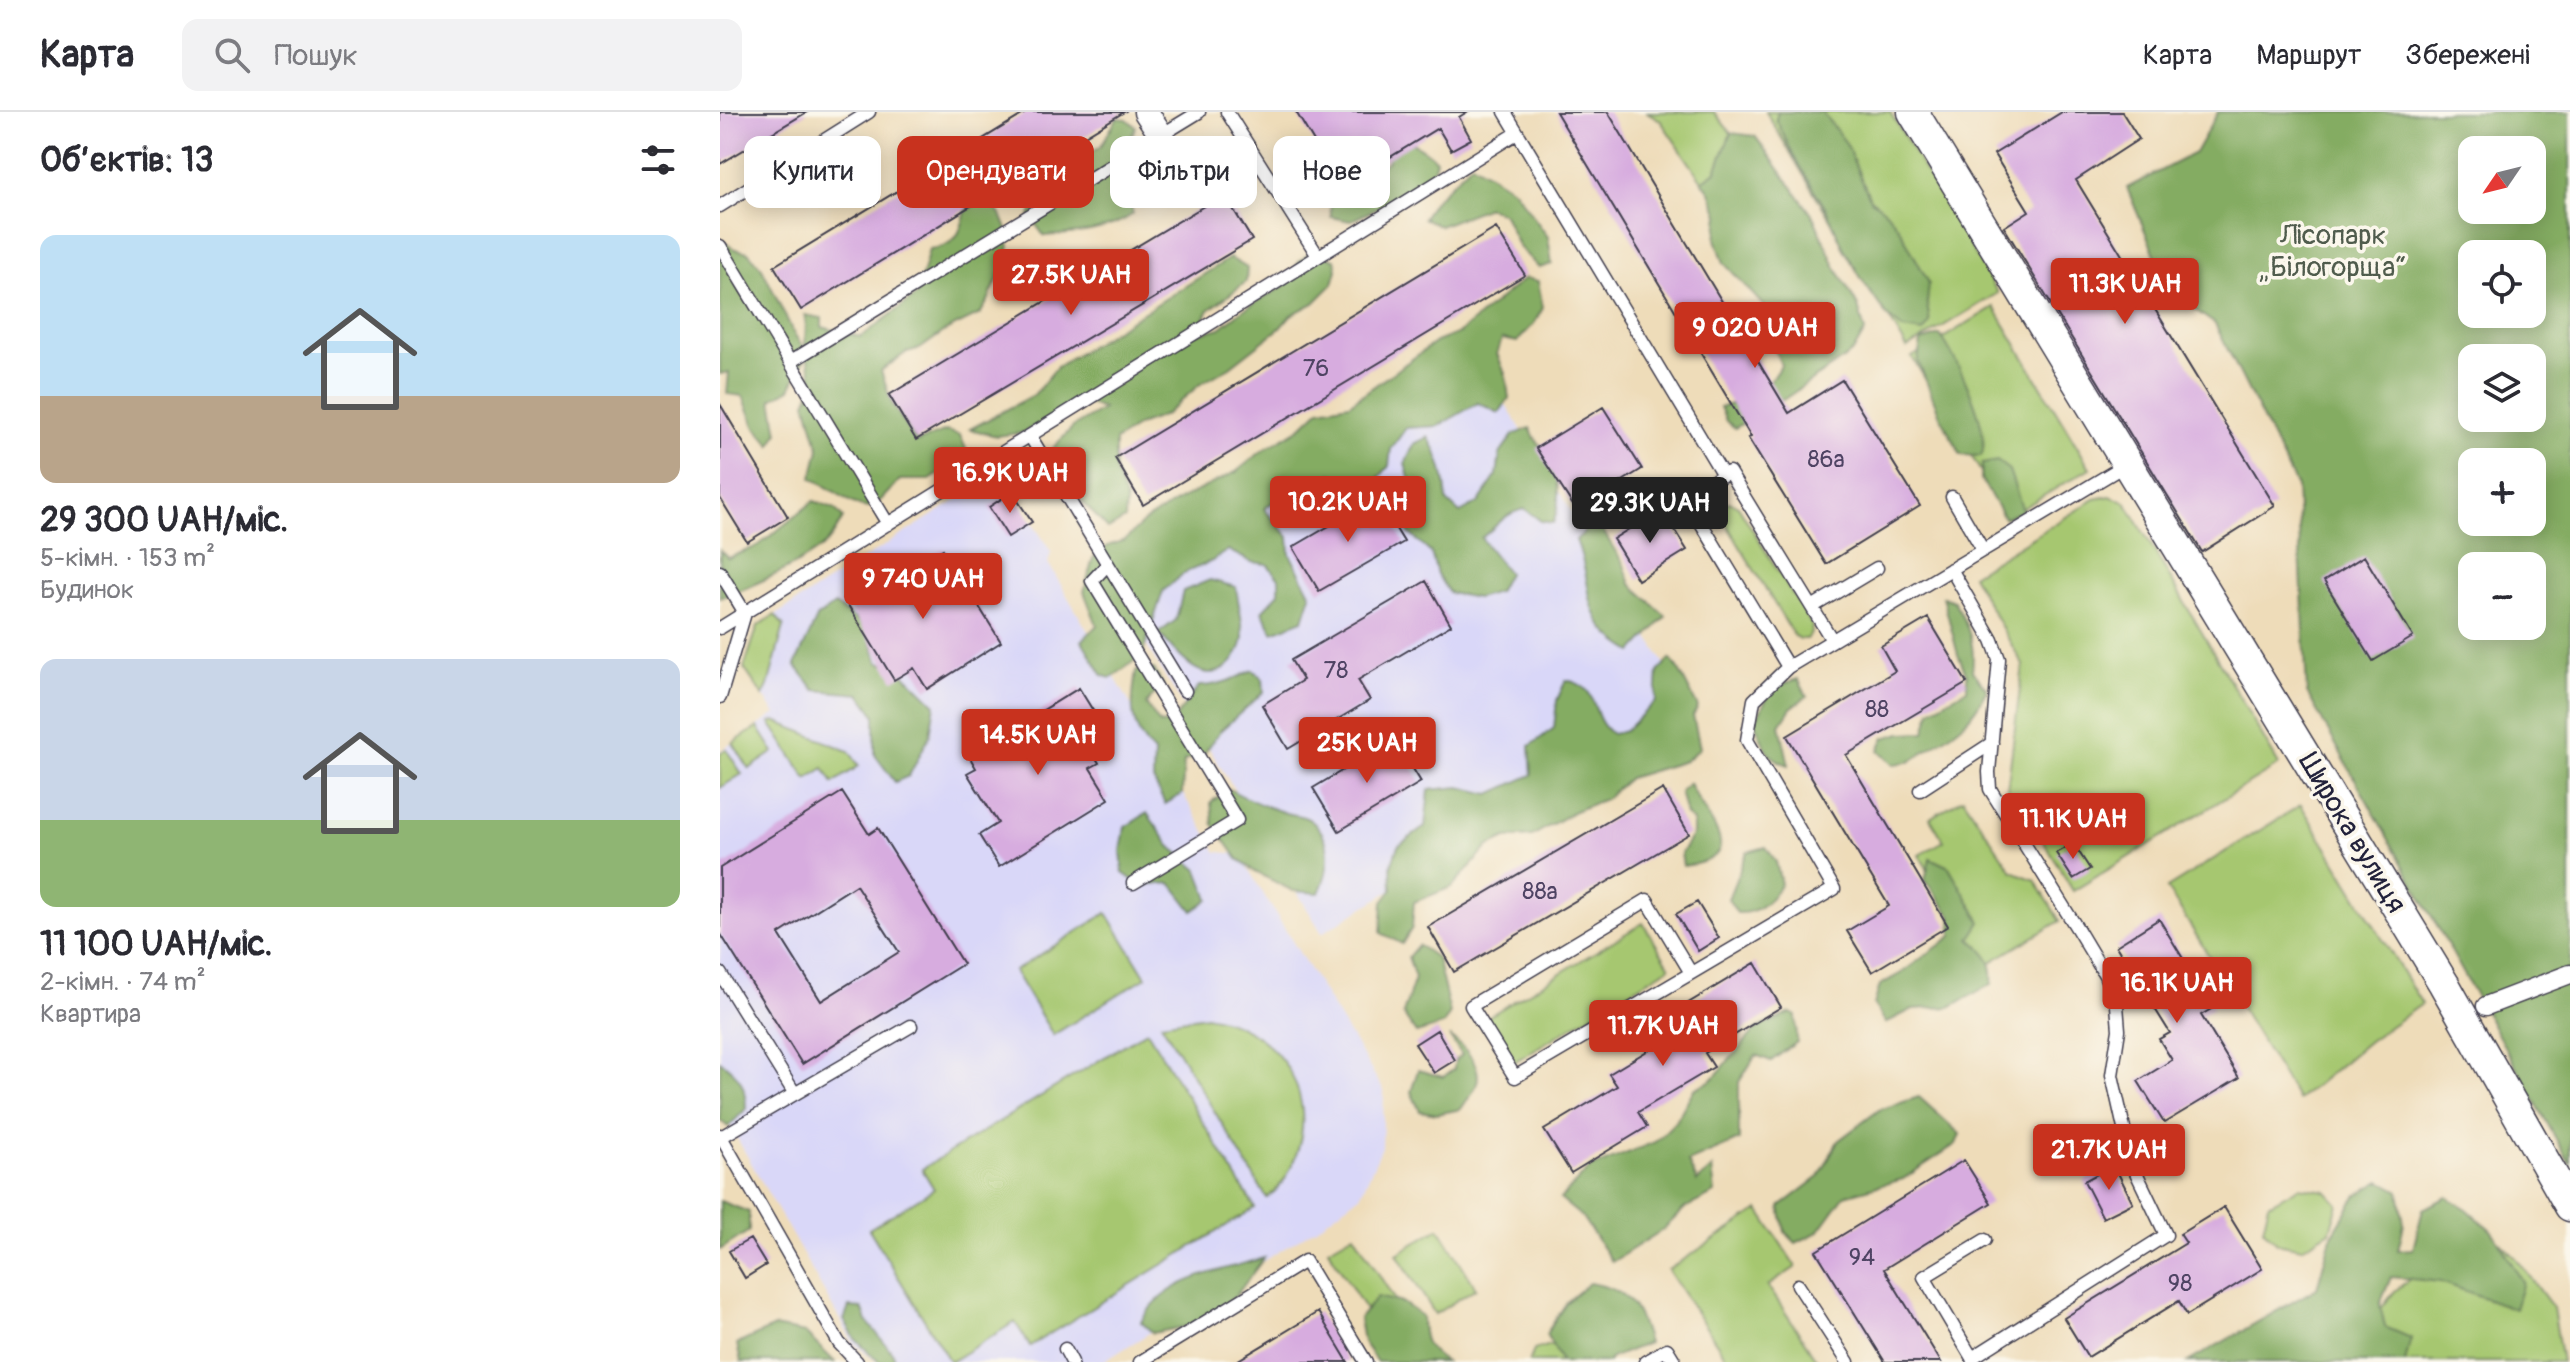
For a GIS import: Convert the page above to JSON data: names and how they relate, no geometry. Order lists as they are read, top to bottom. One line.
{"streets":{"street":["Широка вулиця"]},"parks":["Лісопарк „Білогорща“"],"house_numbers":["76","86а","78","88","88а","94","98"],"north":"bottom left","page":{"header":"Карта","search":"Пошук","nav":["Карта","Маршрут","Збережені"],"heading":"Об’єктів: 13","map_buttons":["+","−"],"chip":["Купити","Орендувати","Фільтри","Нове"],"list":[{"name":"29 300 UAH/міс.","note":"5-кімн. · 153 m² · Будинок"},{"name":"11 100 UAH/міс.","note":"2-кімн. · 74 m² · Квартира"}],"price":["27.5K UAH","11.3K UAH","9 020 UAH","16.9K UAH","10.2K UAH","29.3K UAH","9 740 UAH","14.5K UAH","25K UAH","11.1K UAH","16.1K UAH","11.7K UAH","21.7K UAH"]}}
